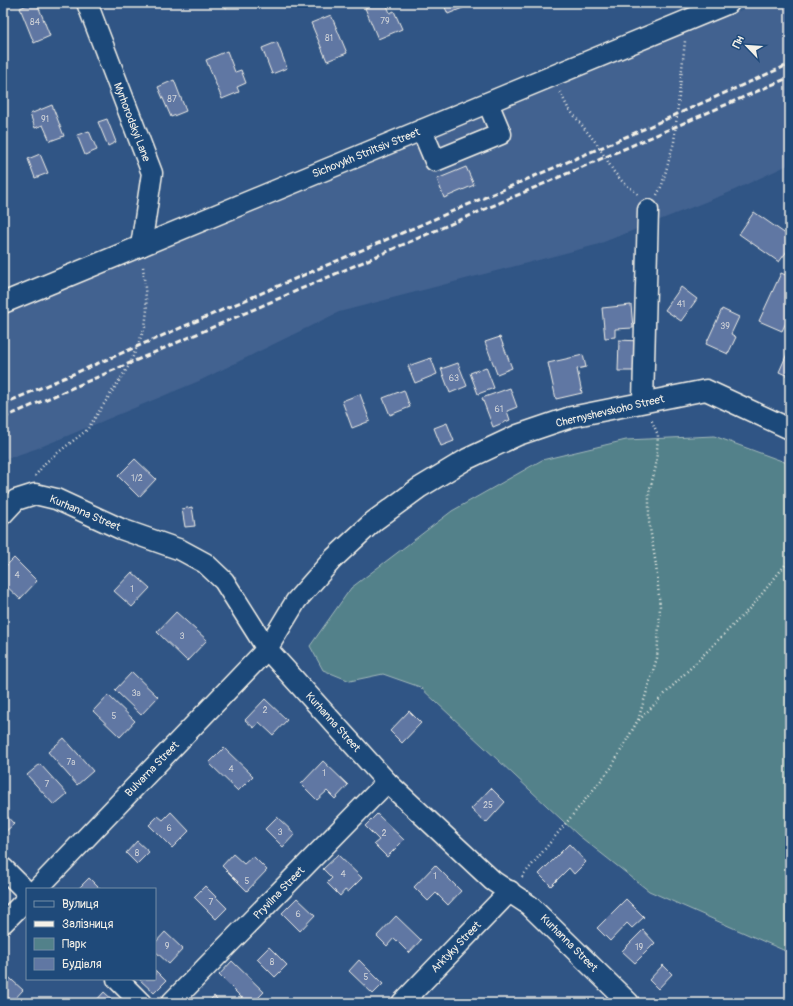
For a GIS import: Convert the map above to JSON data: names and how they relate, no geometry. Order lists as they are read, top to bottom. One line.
{"streets":{"street":["Myrhorodskyi Lane","Sichovykh Striltsiv Street","Chernyshevskoho Street","Kurhanna Street","Bulvarna Street","Pryvilna Street","Arktyky Street"]},"crossings":[["Myrhorodskyi Lane","Sichovykh Striltsiv Street"],["Chernyshevskoho Street","Kurhanna Street"],["Chernyshevskoho Street","Bulvarna Street"],["Kurhanna Street","Bulvarna Street"],["Kurhanna Street","Pryvilna Street"],["Kurhanna Street","Arktyky Street"]],"house_numbers":["79","84","81","87","91","41","39","63","61","1/2","4","1","3","3а","2","5","7а","4","1","7","25","6","3","2","8","4","1","5","7","6","9","19","8","5"],"legend":["Вулиця","Залізниця","Парк","Будівля"],"north":"top left"}
